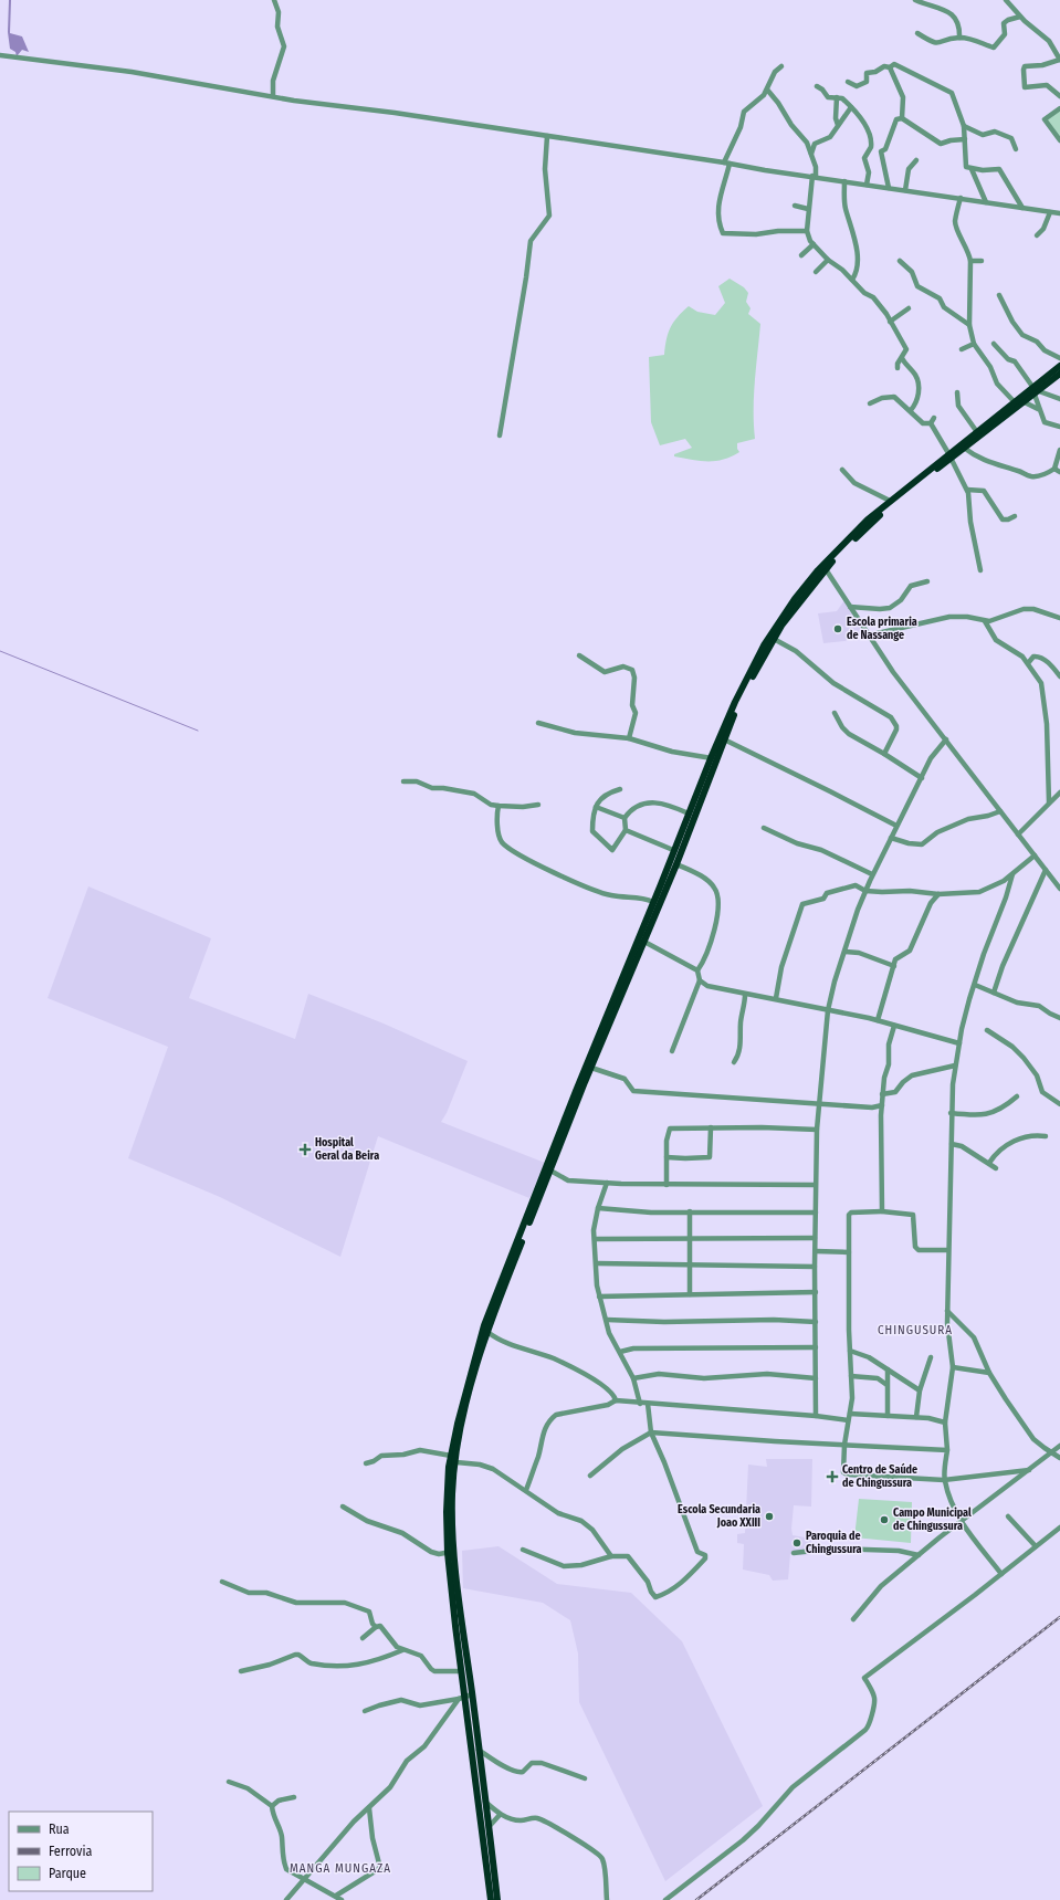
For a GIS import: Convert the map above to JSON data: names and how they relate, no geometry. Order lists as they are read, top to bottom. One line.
{"districts":["CHINGUSURA","MANGA MUNGAZA"],"places":{"other":["Escola primaria de Nassange","Escola Secundaria Joao XXIII","Campo Municipal de Chingussura","Paroquia de Chingussura"],"health":["Hospital Geral da Beira","Centro de Saúde de Chingussura"]},"legend":["Rua","Ferrovia","Parque"]}
